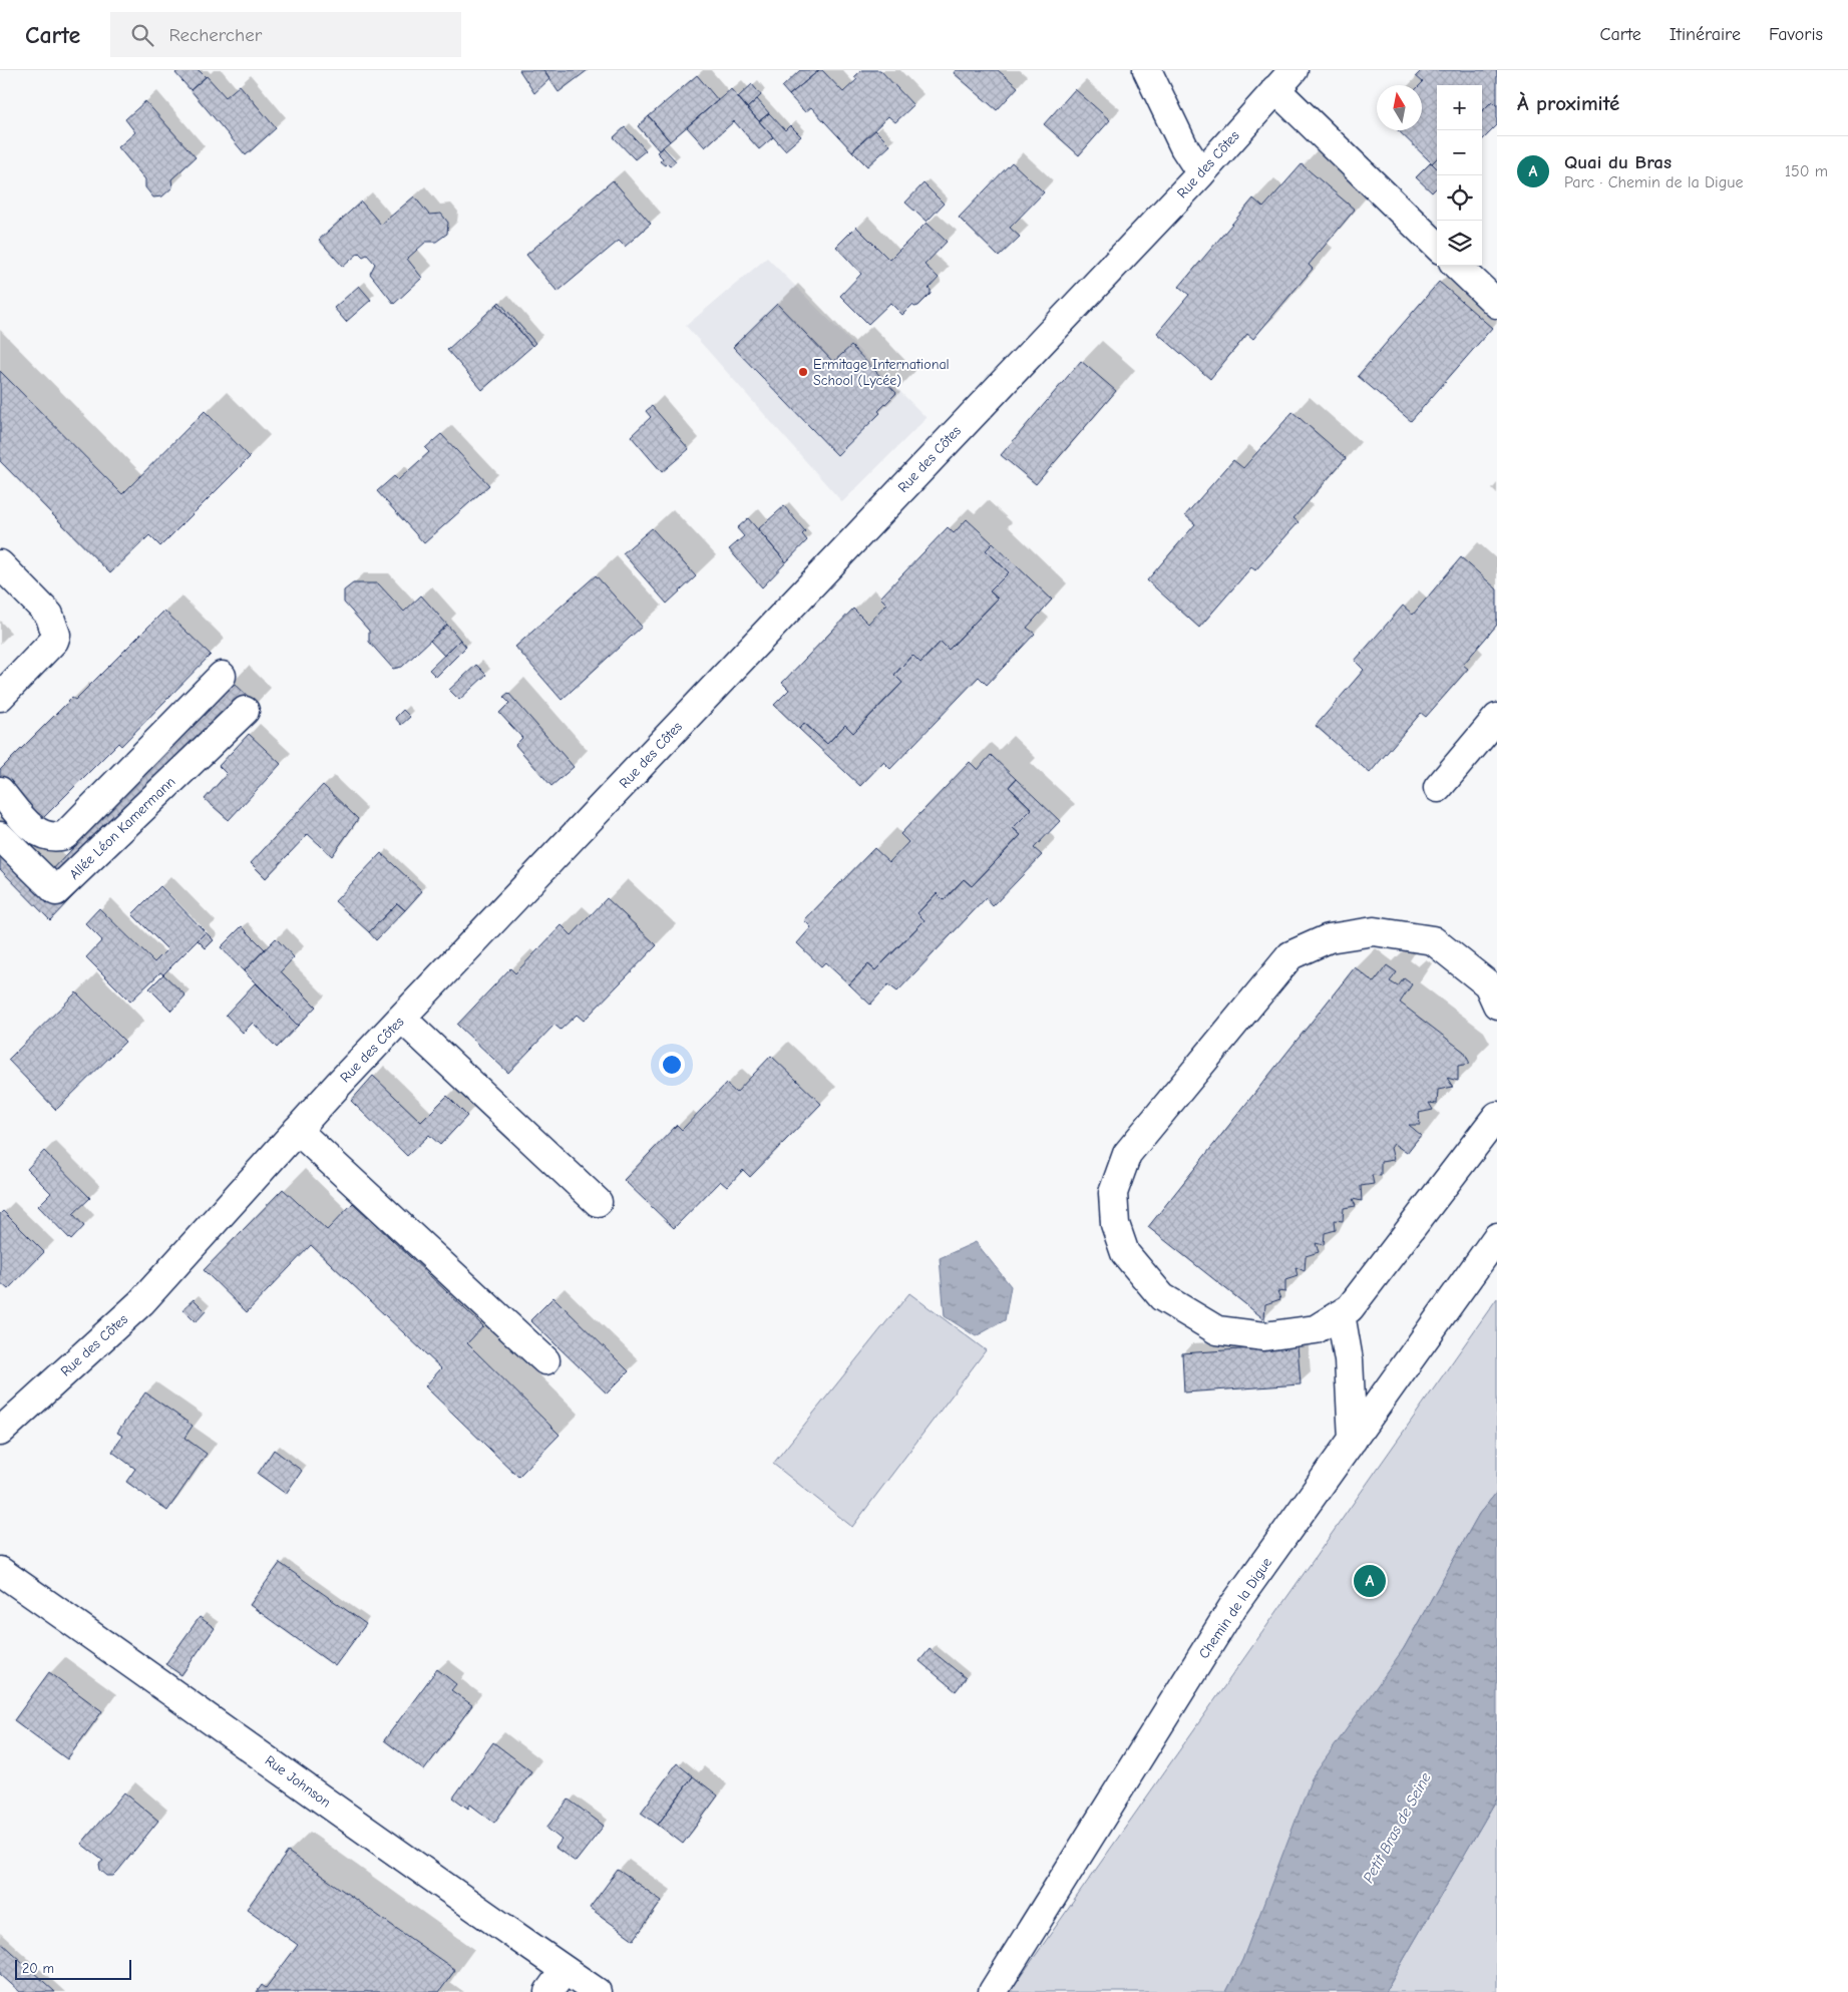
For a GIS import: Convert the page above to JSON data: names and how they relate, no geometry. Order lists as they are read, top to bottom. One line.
{"streets":{"street":["Rue des Côtes","Allée Léon Kamermann","Chemin de la Digue","Rue Johnson"]},"water":["Petit Bras de Seine"],"places":["Ermitage International School (Lycée)"],"scale_bar":"20 m","north":"top","page":{"header":"Carte","search":"Rechercher","nav":["Carte","Itinéraire","Favoris"],"heading":"À proximité","map_buttons":["+","−"],"list":[{"mark":"A","name":"Quai du Bras","note":"Parc · Chemin de la Digue","value":"150 m"}],"pins":"A","scale":"20 m"}}
